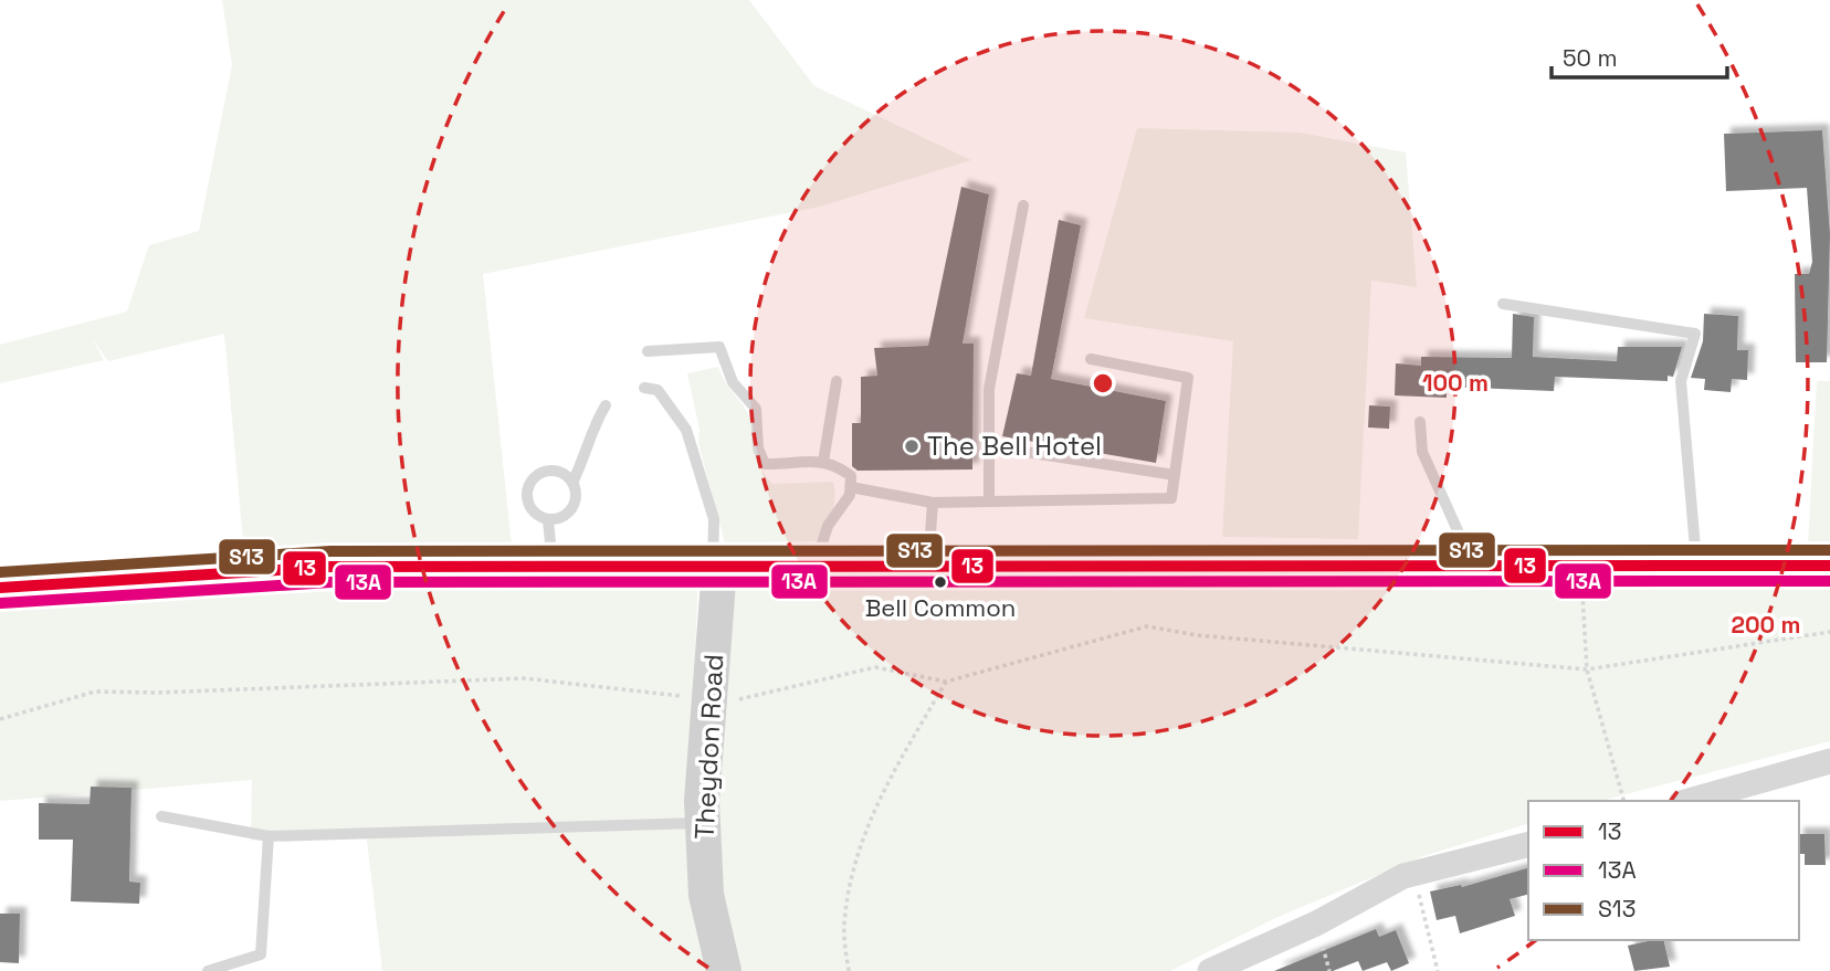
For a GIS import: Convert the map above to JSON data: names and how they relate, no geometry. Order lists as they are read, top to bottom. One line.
{"streets":{"main road":["Theydon Road"]},"places":["The Bell Hotel","Bell Common"],"lines":["transit line S13","transit line 13","transit line 13A"],"legend":["13","13A","S13"],"scale_bar":"50 m","rings":["100 m","200 m"]}
